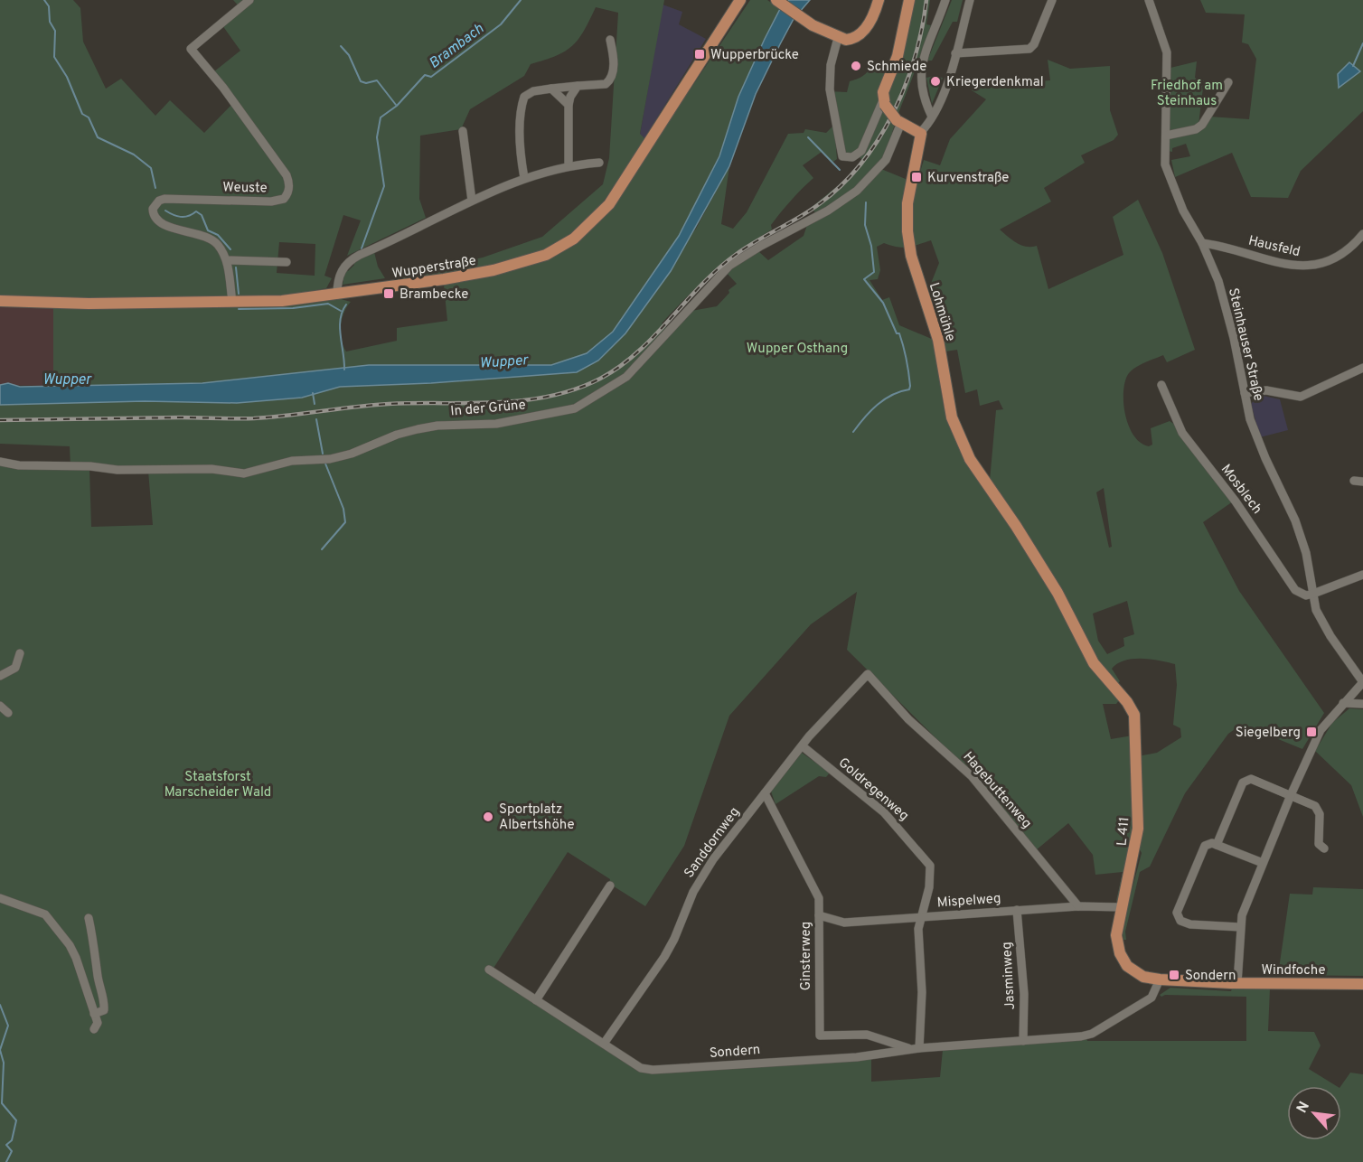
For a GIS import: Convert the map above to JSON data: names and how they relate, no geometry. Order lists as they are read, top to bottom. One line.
{"streets":{"main road":["Wupperstraße","Lohmühle","L 411","Windfoche"],"street":["Weuste","Hausfeld","Steinhauser Straße","In der Grüne","Mosblech","Goldregenweg","Hagebuttenweg","Sanddornweg","Mispelweg","Ginsterweg","Jasminweg","Sondern"]},"crossings":[["Hausfeld","Steinhauser Straße"],["Lohmühle","L 411"],["Steinhauser Straße","Mosblech"],["Steinhauser Straße","Windfoche"],["Goldregenweg","Sanddornweg"],["Goldregenweg","Mispelweg"],["Goldregenweg","Ginsterweg"],["Goldregenweg","Sondern"],["Hagebuttenweg","Sanddornweg"],["Hagebuttenweg","Mispelweg"],["L 411","Mispelweg"],["L 411","Windfoche"],["Sanddornweg","Ginsterweg"],["Sanddornweg","Sondern"],["Mispelweg","Ginsterweg"],["Mispelweg","Windfoche"],["Mispelweg","Jasminweg"],["Ginsterweg","Sondern"],["Windfoche","Sondern"],["Jasminweg","Sondern"]],"water":["Brambach","Wupper"],"parks":["Friedhof am Steinhaus","Wupper Osthang","Staatsforst Marscheider Wald"],"places":{"transit":["Wupperbrücke","Kurvenstraße","Brambecke","Siegelberg","Sondern"],"other":["Schmiede","Kriegerdenkmal","Sportplatz Albertshöhe"]},"north":"top left"}
